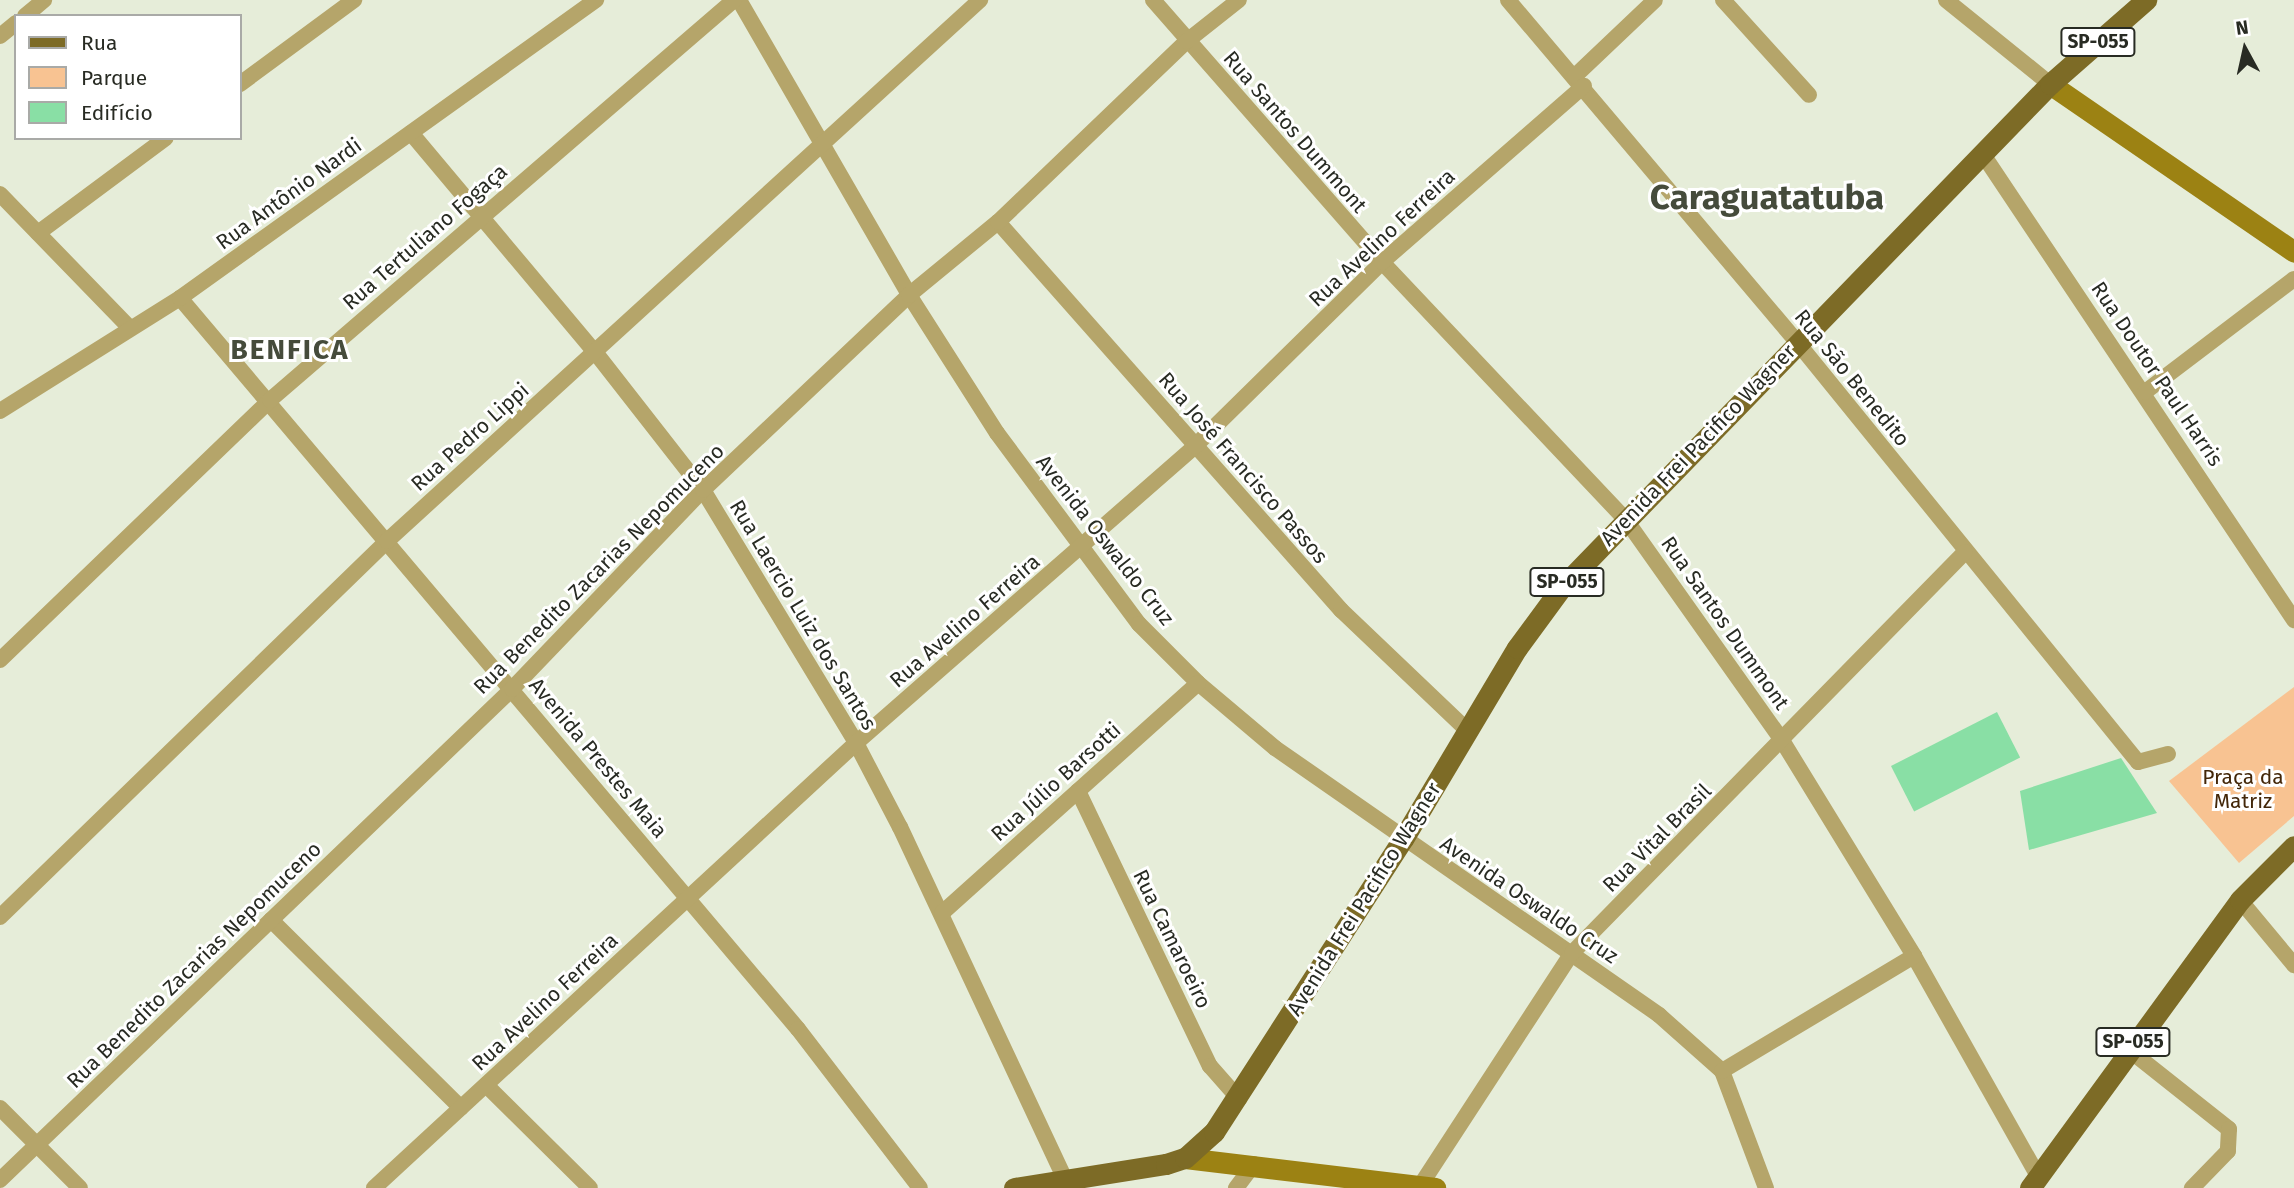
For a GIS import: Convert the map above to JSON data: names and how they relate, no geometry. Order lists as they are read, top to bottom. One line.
{"streets":{"main road":["SP-055","Avenida Frei Pacifico Wagner"],"street":["Rua Santos Dummont","Rua Antônio Nardi","Rua Tertuliano Fogaça","Rua Avelino Ferreira","Rua Doutor Paul Harris","Rua São Benedito","Rua Pedro Lippi","Rua José Francisco Passos","Avenida Oswaldo Cruz","Rua Benedito Zacarias Nepomuceno","Rua Laercio Luiz dos Santos","Avenida Prestes Maia","Rua Júlio Barsotti","Rua Vital Brasil","Rua Camaroeiro"]},"crossings":[["SP-055","Rua Santos Dummont"],["Rua Santos Dummont","Rua Avelino Ferreira"],["Rua Santos Dummont","Avenida Frei Pacifico Wagner"],["Rua Santos Dummont","Rua Benedito Zacarias Nepomuceno"],["Rua Santos Dummont","Rua Vital Brasil"],["Rua Antônio Nardi","Rua Laercio Luiz dos Santos"],["Rua Antônio Nardi","Avenida Prestes Maia"],["Rua Tertuliano Fogaça","Avenida Oswaldo Cruz"],["Rua Tertuliano Fogaça","Rua Laercio Luiz dos Santos"],["Rua Tertuliano Fogaça","Avenida Prestes Maia"],["Rua Avelino Ferreira","Rua São Benedito"],["Rua Avelino Ferreira","Rua José Francisco Passos"],["Rua Avelino Ferreira","Avenida Oswaldo Cruz"],["Rua Avelino Ferreira","Rua Laercio Luiz dos Santos"],["Rua Avelino Ferreira","Avenida Prestes Maia"],["Rua Doutor Paul Harris","Avenida Frei Pacifico Wagner"],["Rua São Benedito","Avenida Frei Pacifico Wagner"],["Rua São Benedito","Rua Vital Brasil"],["Rua Pedro Lippi","Avenida Oswaldo Cruz"],["Rua Pedro Lippi","Rua Laercio Luiz dos Santos"],["Rua Pedro Lippi","Avenida Prestes Maia"],["Avenida Frei Pacifico Wagner","Rua José Francisco Passos"],["Avenida Frei Pacifico Wagner","Avenida Oswaldo Cruz"],["Avenida Frei Pacifico Wagner","Rua Camaroeiro"],["Rua José Francisco Passos","Rua Benedito Zacarias Nepomuceno"],["Avenida Oswaldo Cruz","Rua Benedito Zacarias Nepomuceno"],["Avenida Oswaldo Cruz","Rua Júlio Barsotti"],["Avenida Oswaldo Cruz","Rua Vital Brasil"],["Rua Benedito Zacarias Nepomuceno","Rua Laercio Luiz dos Santos"],["Rua Benedito Zacarias Nepomuceno","Avenida Prestes Maia"],["Rua Laercio Luiz dos Santos","Rua Júlio Barsotti"],["Rua Júlio Barsotti","Rua Camaroeiro"]],"districts":["Caraguatatuba","BENFICA"],"parks":["Praça da Matriz"],"legend":["Rua","Parque","Edifício"],"north":"top"}
